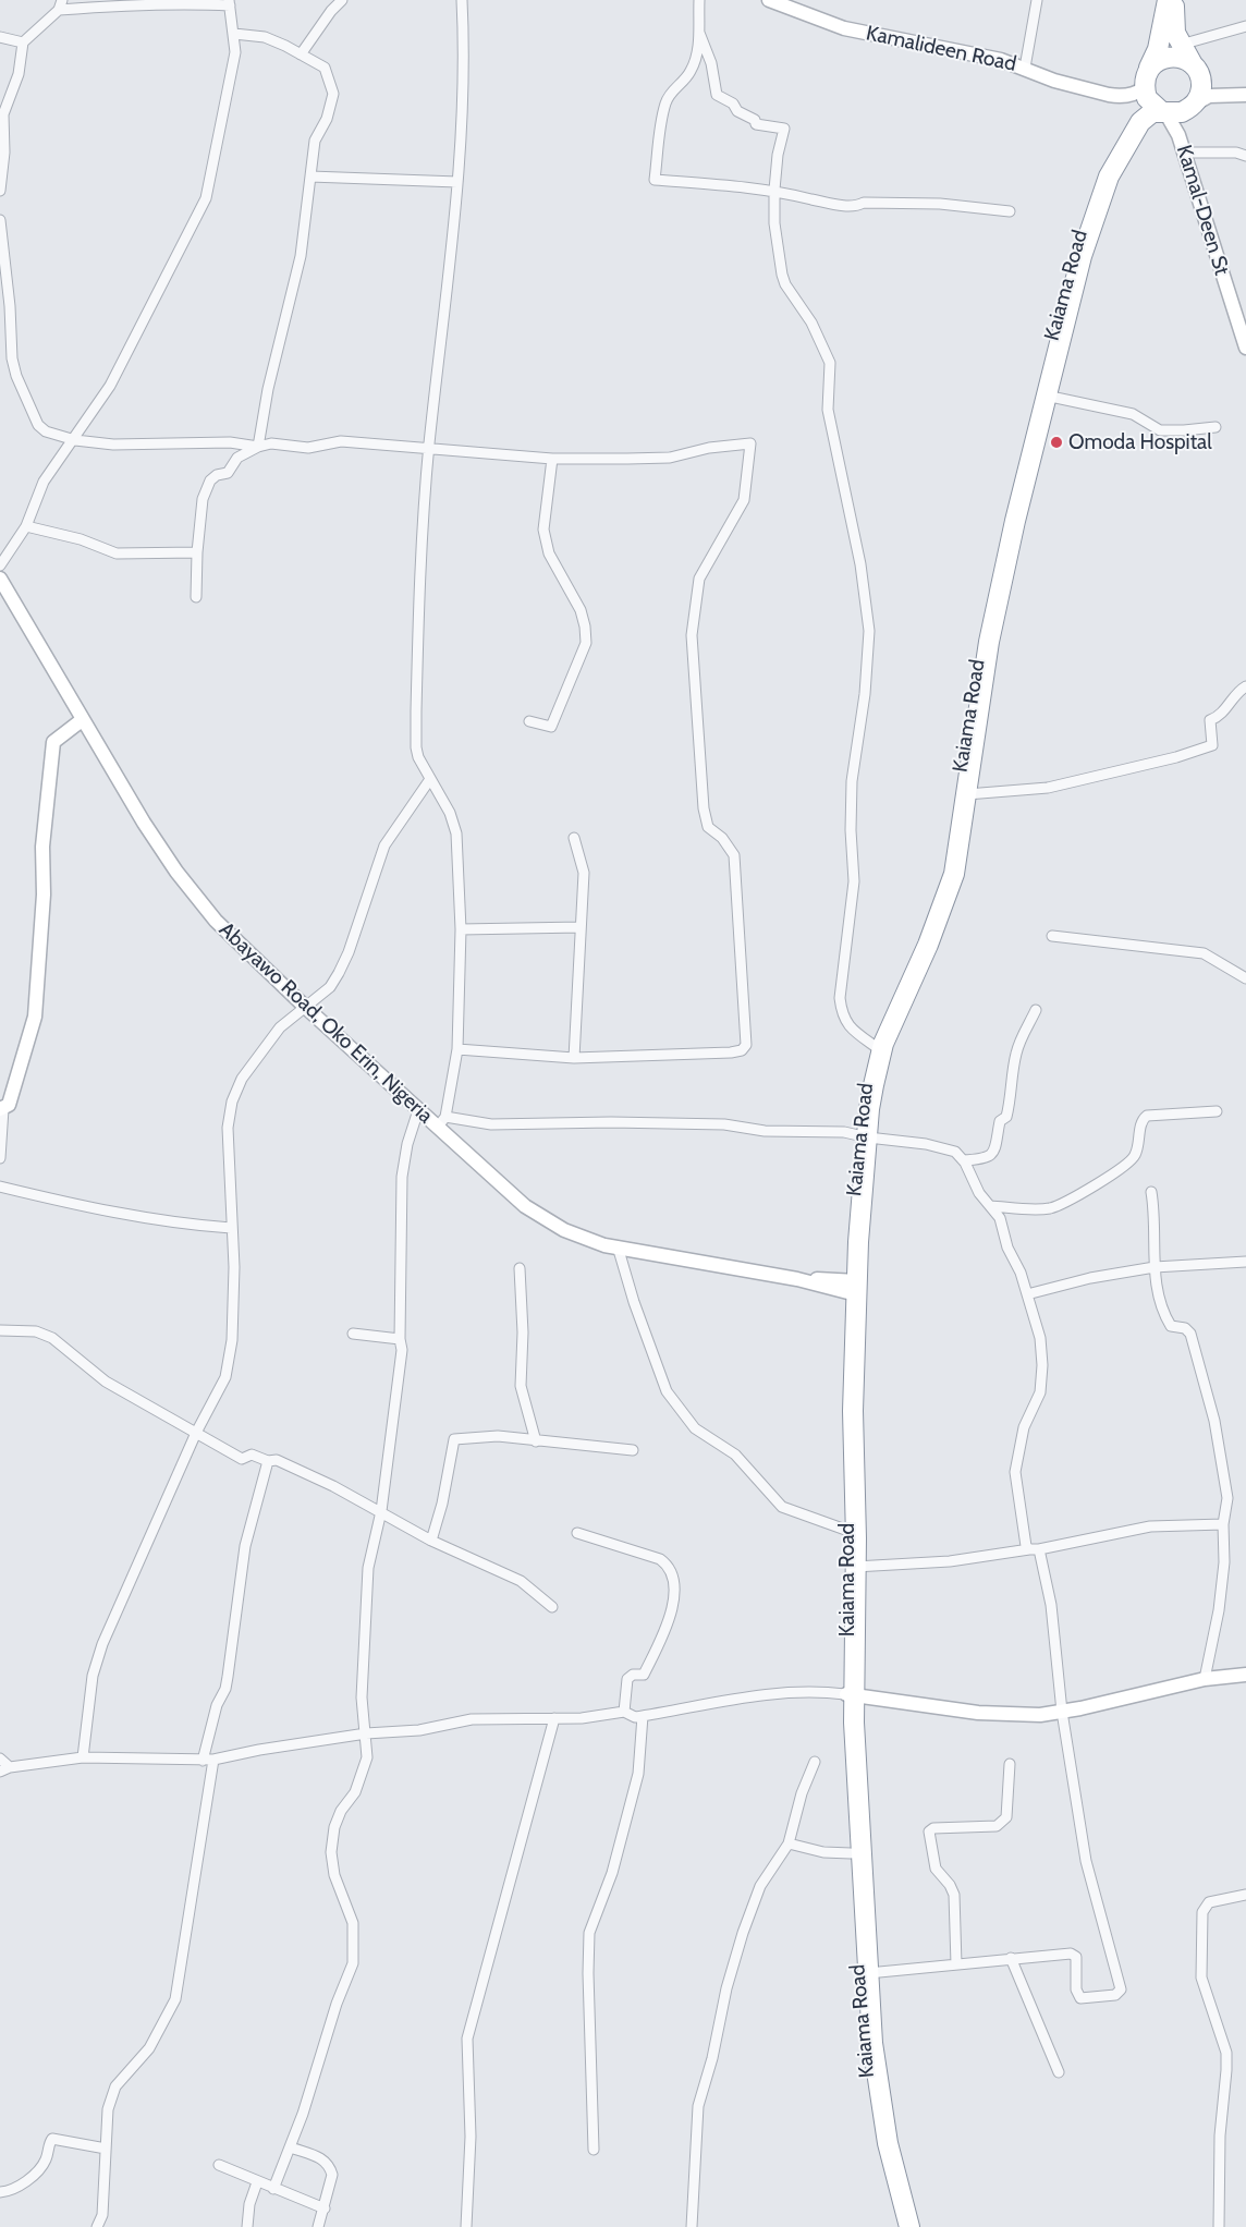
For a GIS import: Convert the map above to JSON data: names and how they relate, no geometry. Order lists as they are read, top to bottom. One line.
{"streets":{"highway":["Kaiama Road"],"street":["Kamalideen Road","Kamal-Deen St","Abayawo Road, Oko Erin, Nigeria"]},"crossings":[["Kamalideen Road","Kamal-Deen St"],["Kamalideen Road","Kaiama Road"],["Kamal-Deen St","Kaiama Road"],["Kaiama Road","Abayawo Road, Oko Erin, Nigeria"]],"places":["Omoda Hospital"]}
